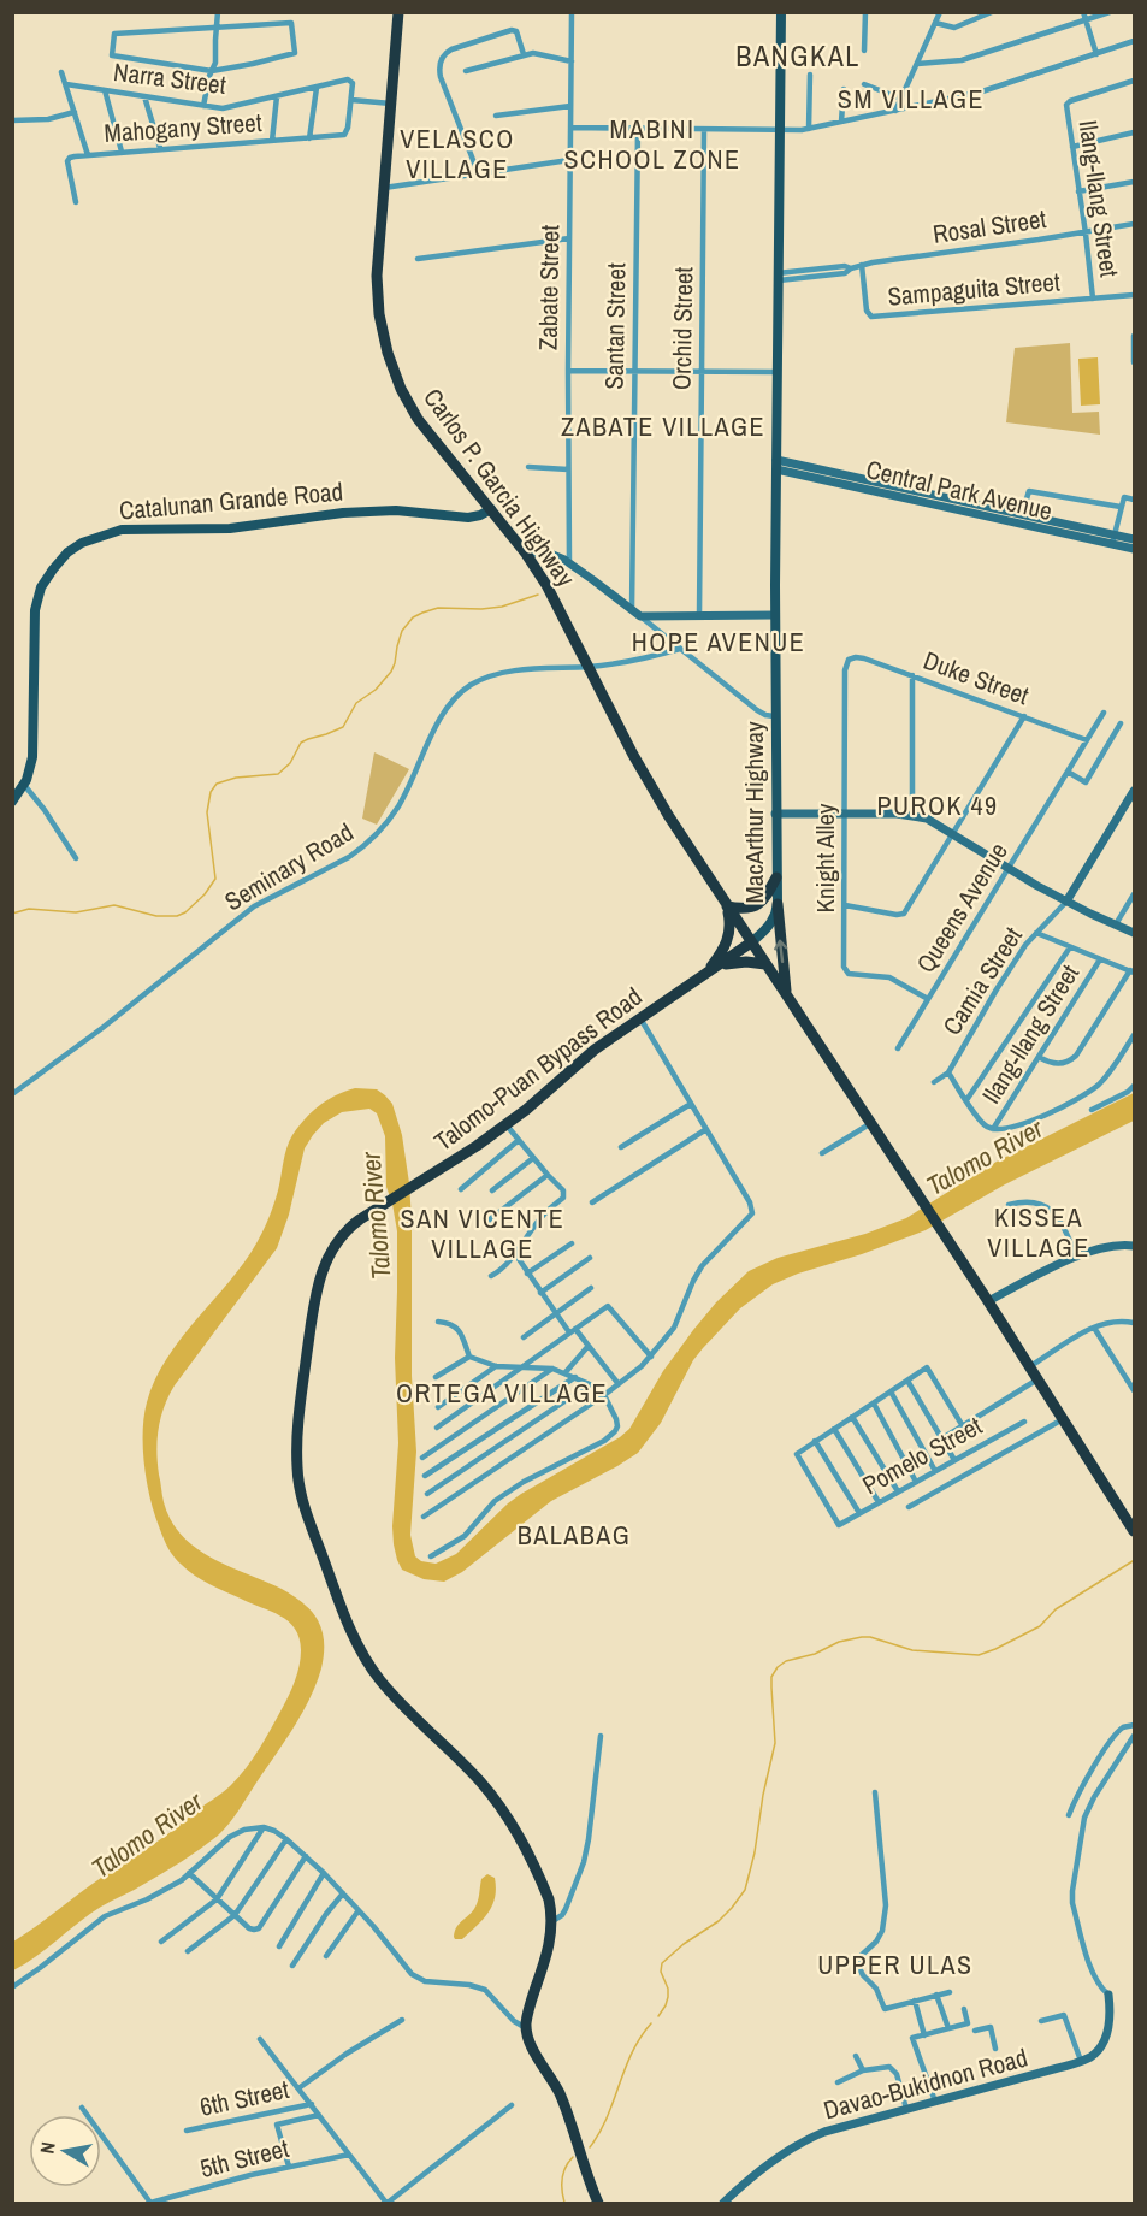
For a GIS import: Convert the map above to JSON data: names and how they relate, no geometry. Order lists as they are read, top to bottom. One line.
{"streets":{"highway":["Carlos P. Garcia Highway","Talomo-Puan Bypass Road"],"main road":["Catalunan Grande Road","MacArthur Highway"],"street":["Narra Street","Mahogany Street","Ilang-Ilang Street","Rosal Street","Zabate Street","Sampaguita Street","Santan Street","Orchid Street","Central Park Avenue","Duke Street","Knight Alley","Seminary Road","Queens Avenue","Camia Street","Pomelo Street","Davao-Bukidnon Road","6th Street","5th Street"]},"crossings":[["Narra Street","Mahogany Street"],["Ilang-Ilang Street","Rosal Street"],["Ilang-Ilang Street","Sampaguita Street"],["Rosal Street","Sampaguita Street"],["Rosal Street","MacArthur Highway"],["Carlos P. Garcia Highway","Catalunan Grande Road"],["Carlos P. Garcia Highway","MacArthur Highway"],["Carlos P. Garcia Highway","Seminary Road"],["Carlos P. Garcia Highway","Talomo-Puan Bypass Road"],["Central Park Avenue","MacArthur Highway"],["Duke Street","Knight Alley"],["Duke Street","Queens Avenue"],["MacArthur Highway","Talomo-Puan Bypass Road"],["Knight Alley","Queens Avenue"]],"districts":["BANGKAL","SM VILLAGE","MABINI SCHOOL ZONE","VELASCO VILLAGE","ZABATE VILLAGE","HOPE AVENUE","PUROK 49","KISSEA VILLAGE","SAN VICENTE VILLAGE","ORTEGA VILLAGE","BALABAG","UPPER ULAS"],"water":["Talomo River"],"north":"left"}
